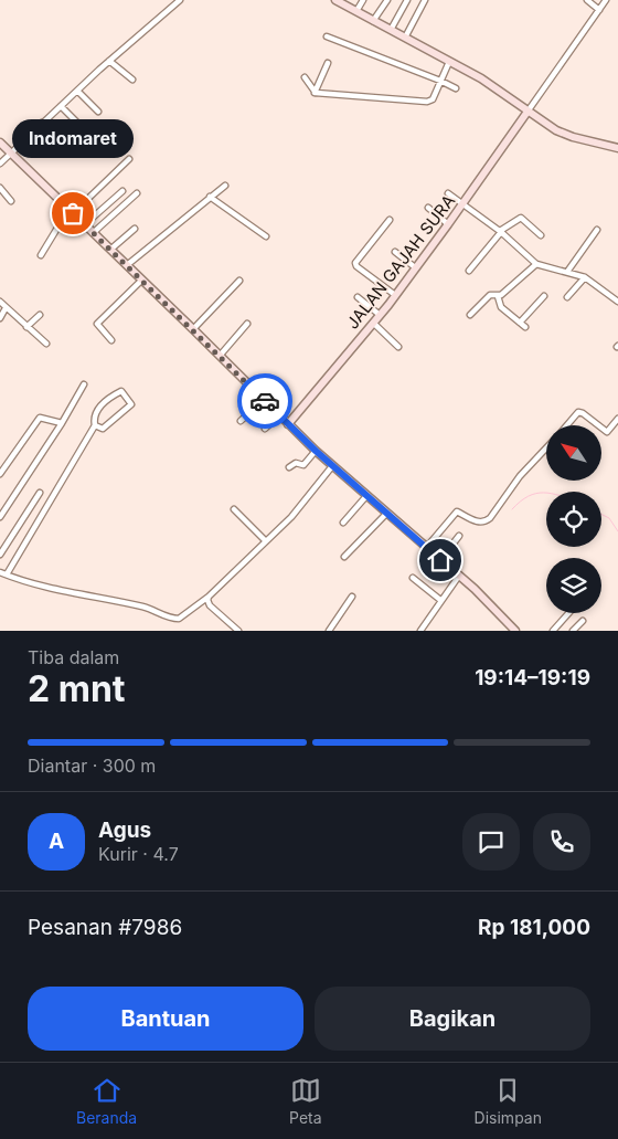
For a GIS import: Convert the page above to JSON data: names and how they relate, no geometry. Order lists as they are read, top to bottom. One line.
{"streets":{"main road":["JALAN GAJAH SURA"]},"places":["Indomaret"],"north":"top left","page":{"bubble":"Indomaret","heading":["2 mnt","Tiba dalam","19:14–19:19"],"panel":["Agus","Kurir · 4.7","Pesanan #7986","Rp 181,000"],"bar":"Diantar · 300 m","round":"A","buttons":["Bantuan","Bagikan"],"tabs":["Beranda","Peta","Disimpan"]}}
